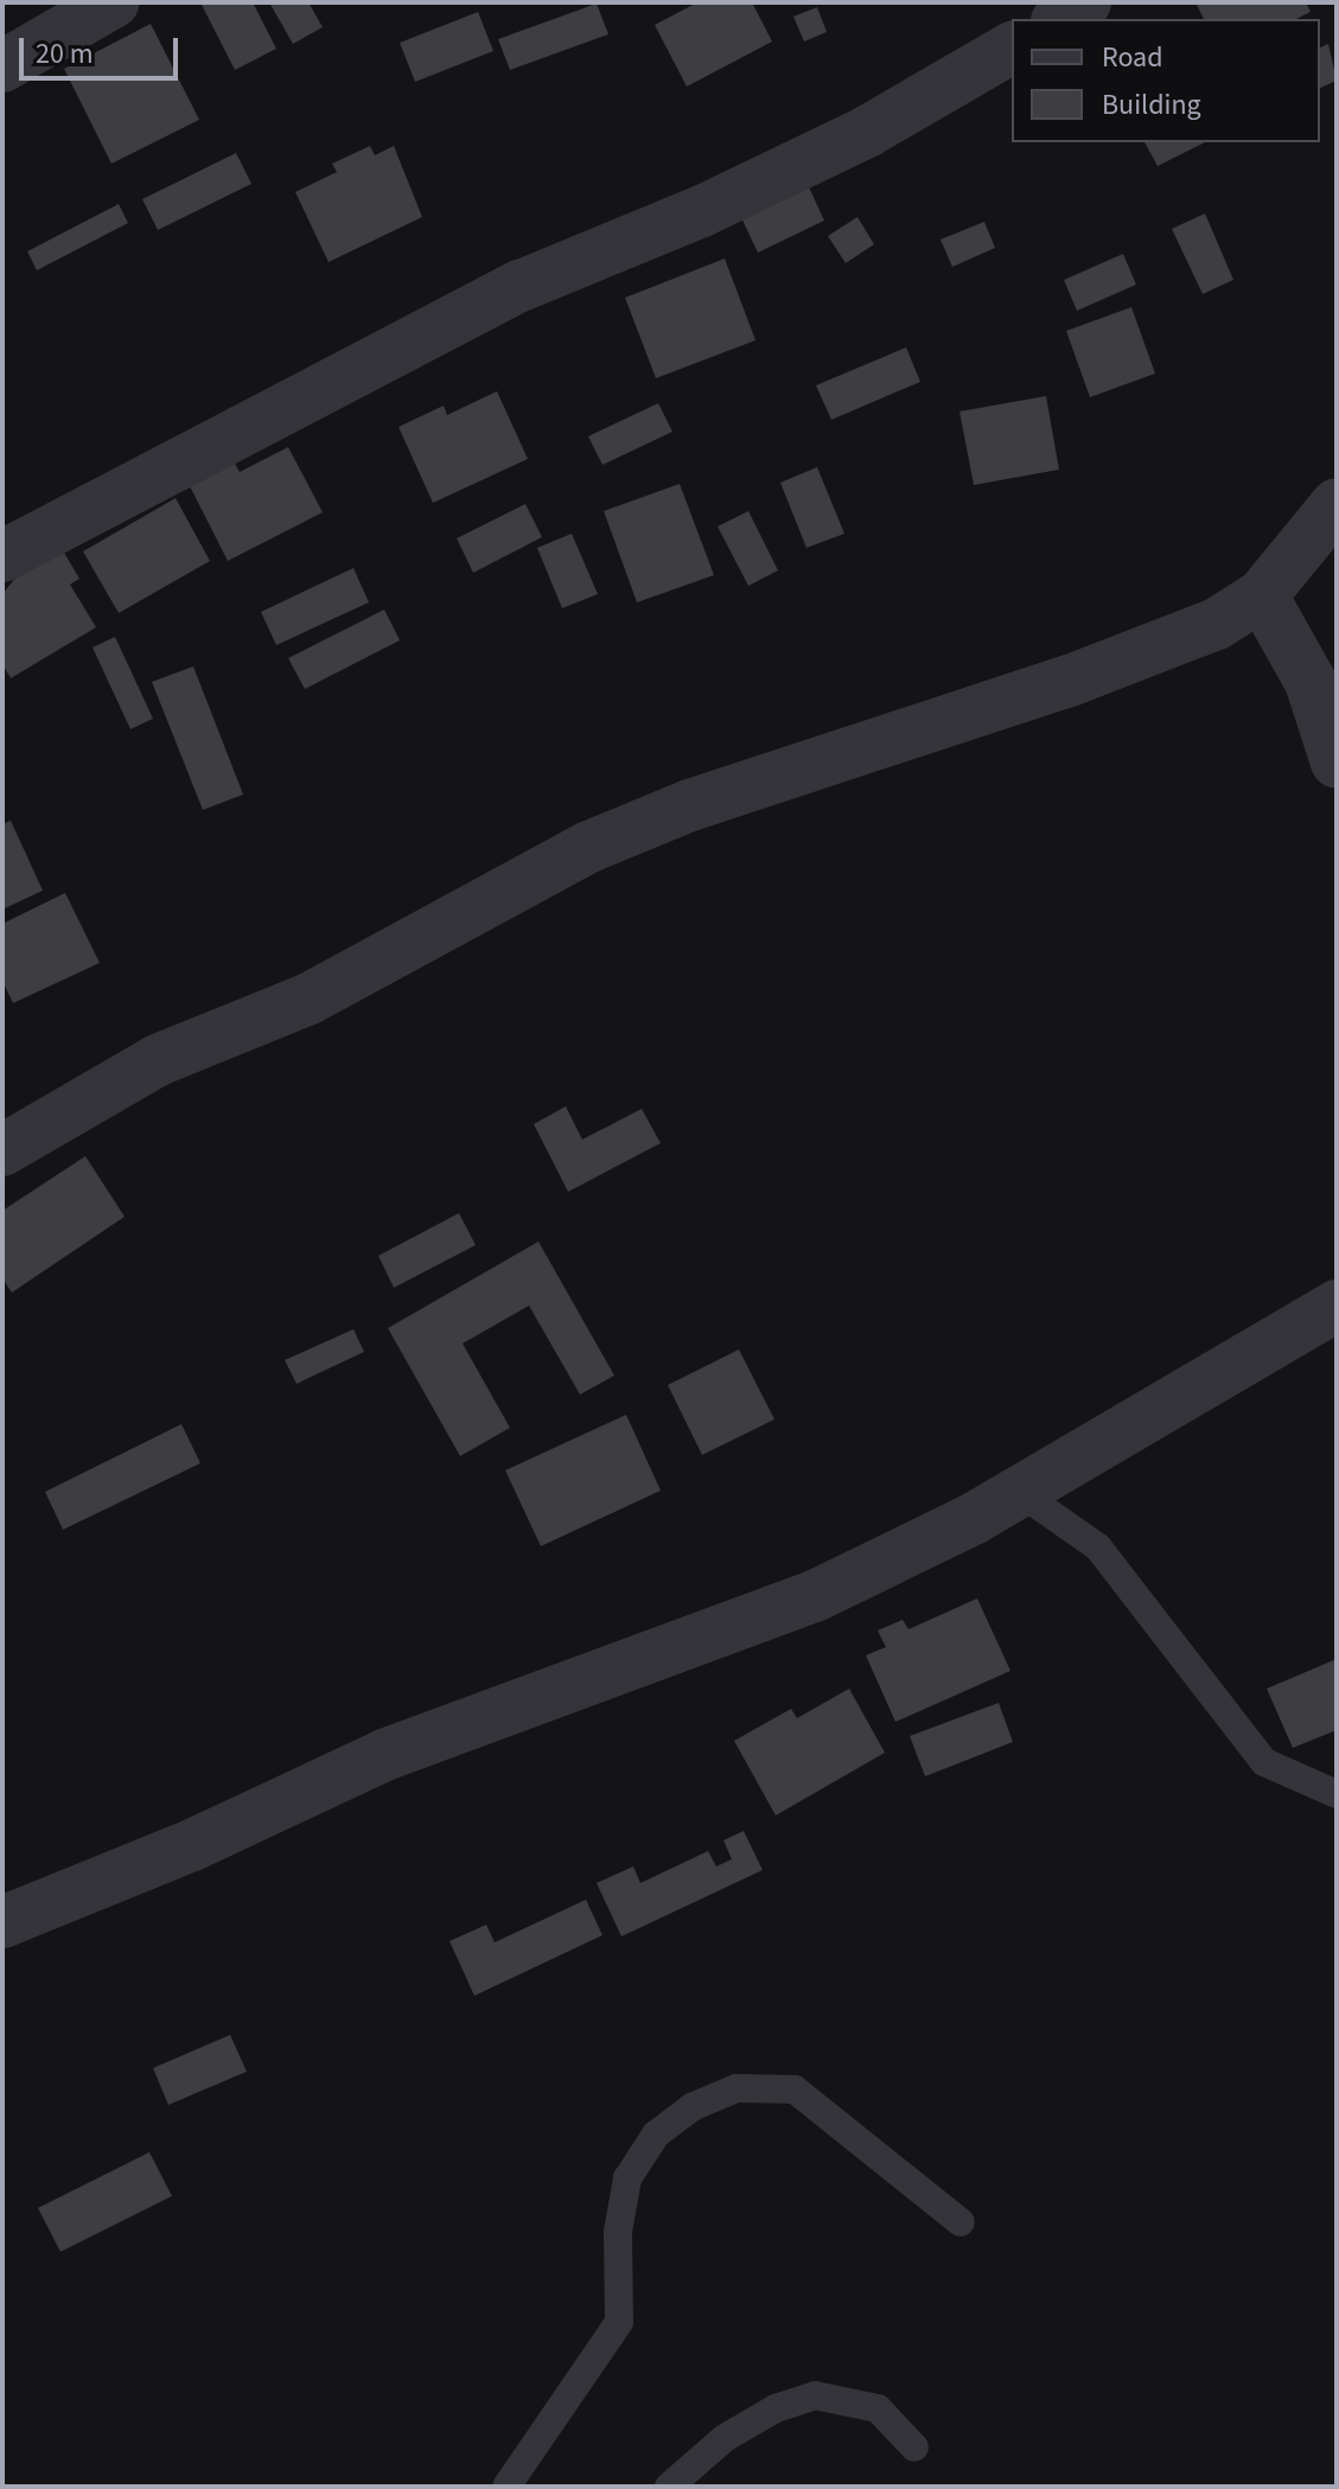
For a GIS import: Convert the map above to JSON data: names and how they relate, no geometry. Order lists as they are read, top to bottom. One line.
{"legend":["Road","Building"],"scale_bar":"20 m"}
